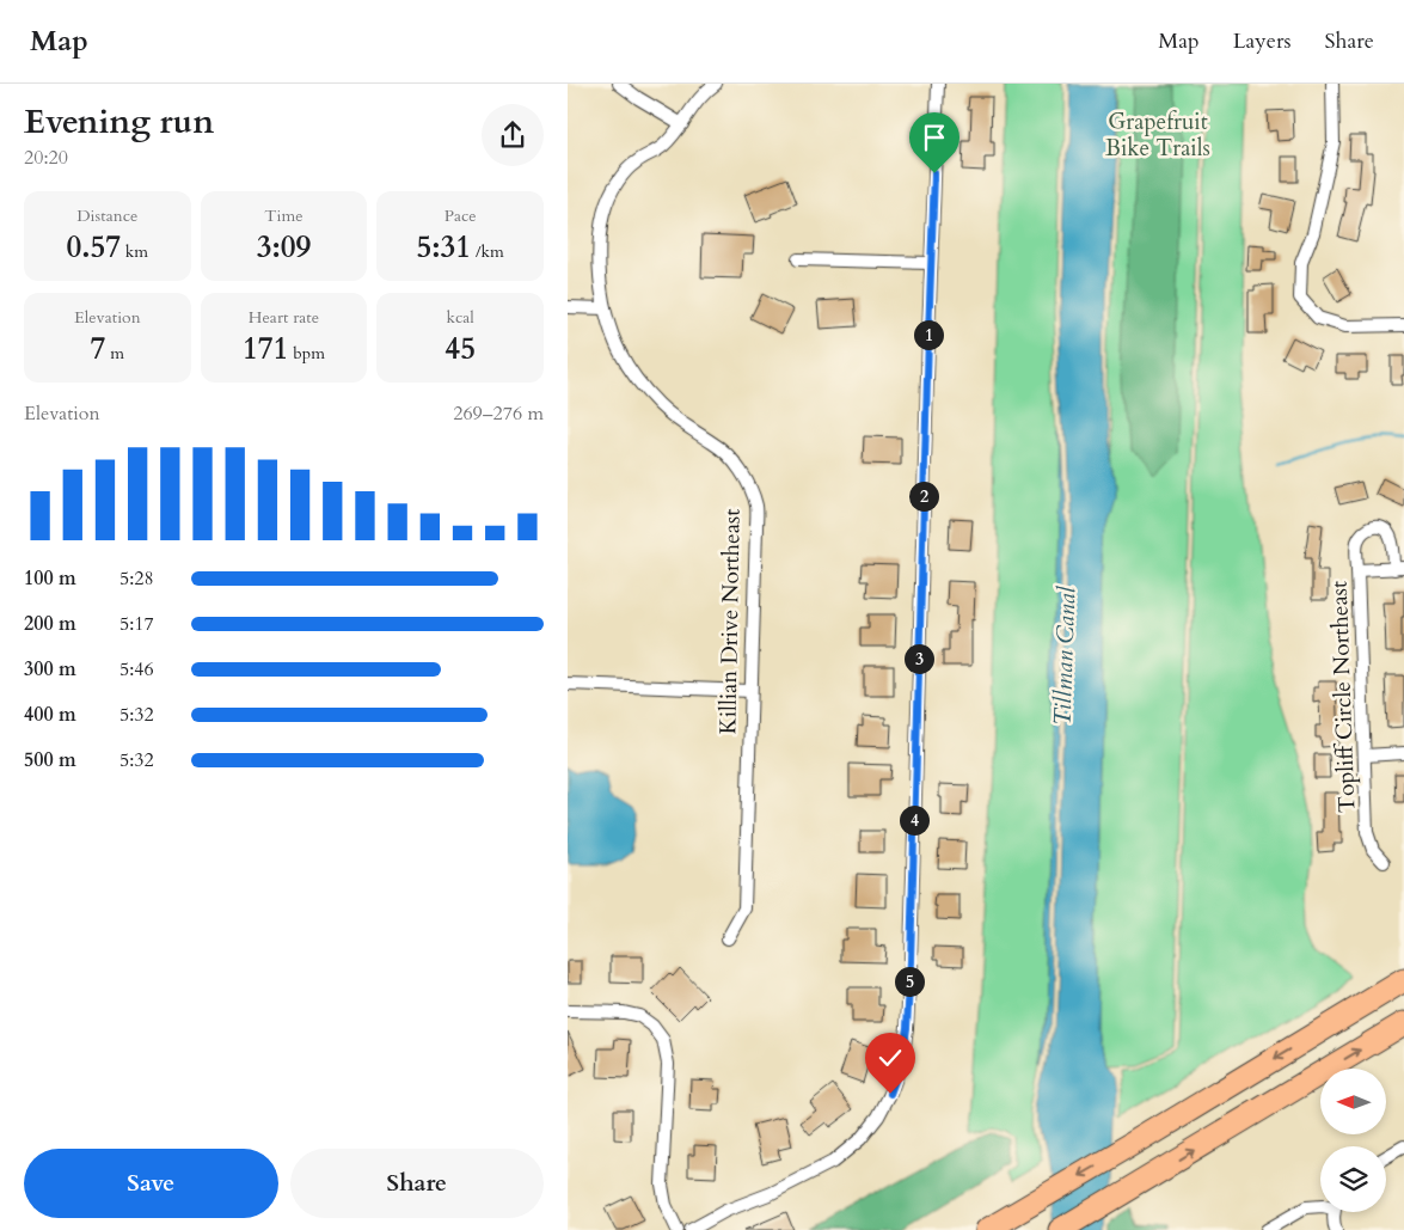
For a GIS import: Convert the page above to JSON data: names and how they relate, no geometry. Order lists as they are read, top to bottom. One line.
{"streets":{"street":["Killian Drive Northeast","Topliff Circle Northeast"]},"water":["Tillman Canal"],"parks":["Grapefruit Bike Trails"],"north":"left","page":{"header":"Map","nav":["Map","Layers","Share"],"heading":["Evening run","20:20"],"stats":[["Distance","0.57 km"],["Time","3:09"],["Pace","5:31 /km"],["Elevation","7 m"],["Heart rate","171 bpm"],["kcal","45"]],"pins":["1","2","3","4","5"],"chart":["Elevation","269–276 m"],"list":[{"name":"100 m","note":"5:28"},{"name":"200 m","note":"5:17"},{"name":"300 m","note":"5:46"},{"name":"400 m","note":"5:32"},{"name":"500 m","note":"5:32"}],"buttons":["Save","Share"]}}
